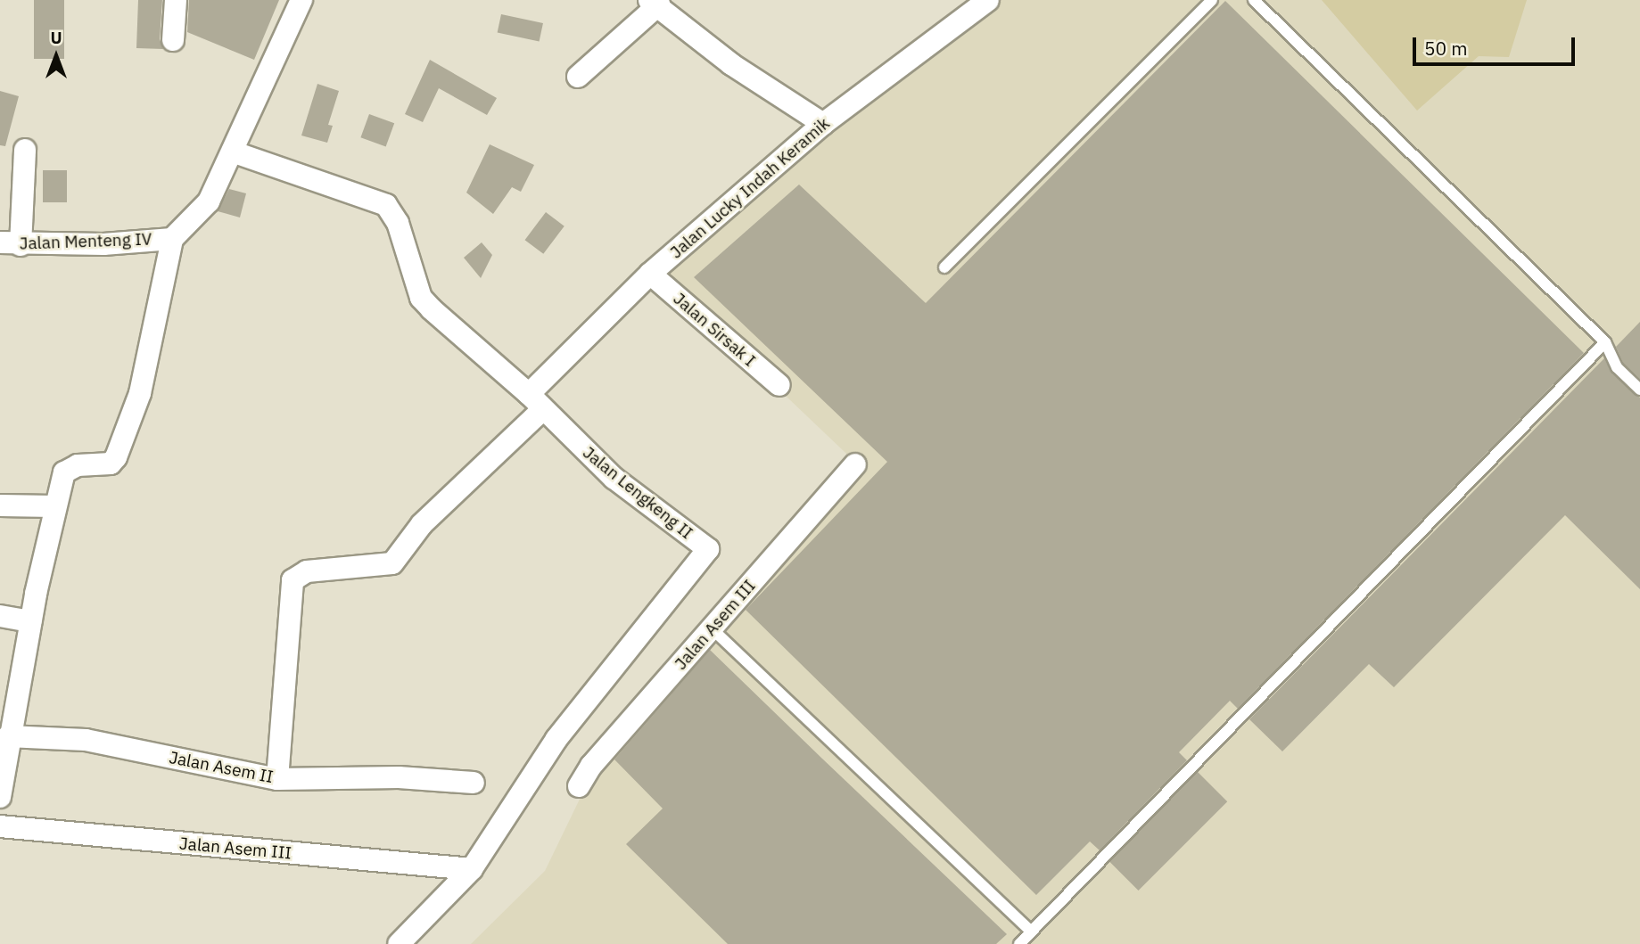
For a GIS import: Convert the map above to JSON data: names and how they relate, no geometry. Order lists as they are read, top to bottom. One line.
{"streets":{"street":["Jalan Lucky Indah Keramik","Jalan Menteng IV","Jalan Sirsak I","Jalan Lengkeng II","Jalan Asem III","Jalan Asem II"]},"crossings":[["Jalan Lucky Indah Keramik","Jalan Sirsak I"],["Jalan Lucky Indah Keramik","Jalan Lengkeng II"],["Jalan Lucky Indah Keramik","Jalan Asem II"],["Jalan Lengkeng II","Jalan Asem III"]],"scale_bar":"50 m","north":"top"}
